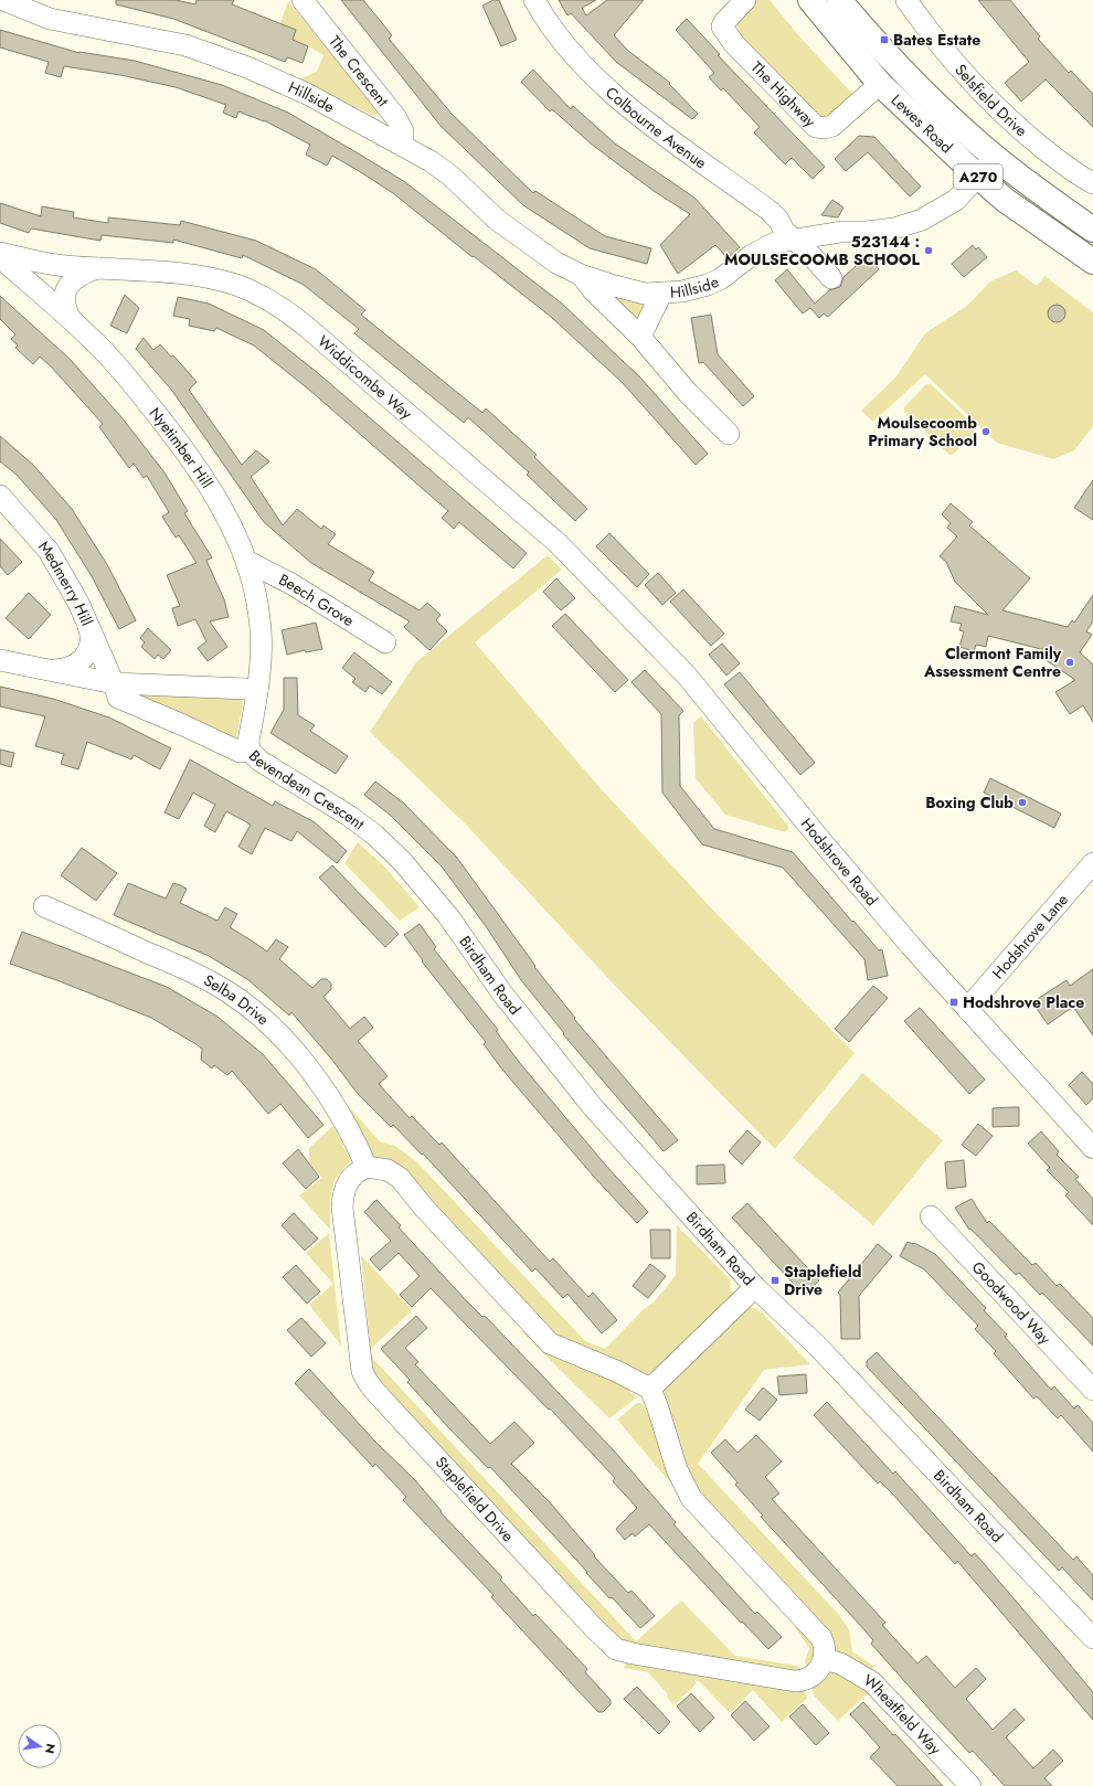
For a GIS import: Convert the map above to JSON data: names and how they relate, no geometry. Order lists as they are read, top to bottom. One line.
{"streets":{"main road":["Lewes Road","A270"],"street":["The Crescent","The Highway","Hillside","Selsfield Drive","Colbourne Avenue","Widdicombe Way","Nyetimber Hill","Medmerry Hill","Beech Grove","Bevendean Crescent","Hodshrove Road","Hodshrove Lane","Birdham Road","Selba Drive","Goodwood Way","Staplefield Drive","Wheatfield Way"]},"crossings":[["The Crescent","Hillside"],["The Highway","Lewes Road"],["Hillside","Lewes Road"],["Hillside","Colbourne Avenue"],["Widdicombe Way","Nyetimber Hill"],["Widdicombe Way","Hodshrove Road"],["Nyetimber Hill","Beech Grove"],["Nyetimber Hill","Bevendean Crescent"],["Medmerry Hill","Bevendean Crescent"],["Bevendean Crescent","Birdham Road"],["Hodshrove Road","Hodshrove Lane"],["Selba Drive","Staplefield Drive"],["Staplefield Drive","Wheatfield Way"]],"places":{"transit":["Bates Estate","Hodshrove Place","Staplefield Drive"],"other":["523144 : MOULSECOOMB SCHOOL","Moulsecoomb Primary School","Clermont Family Assessment Centre","Boxing Club"]},"north":"right"}
